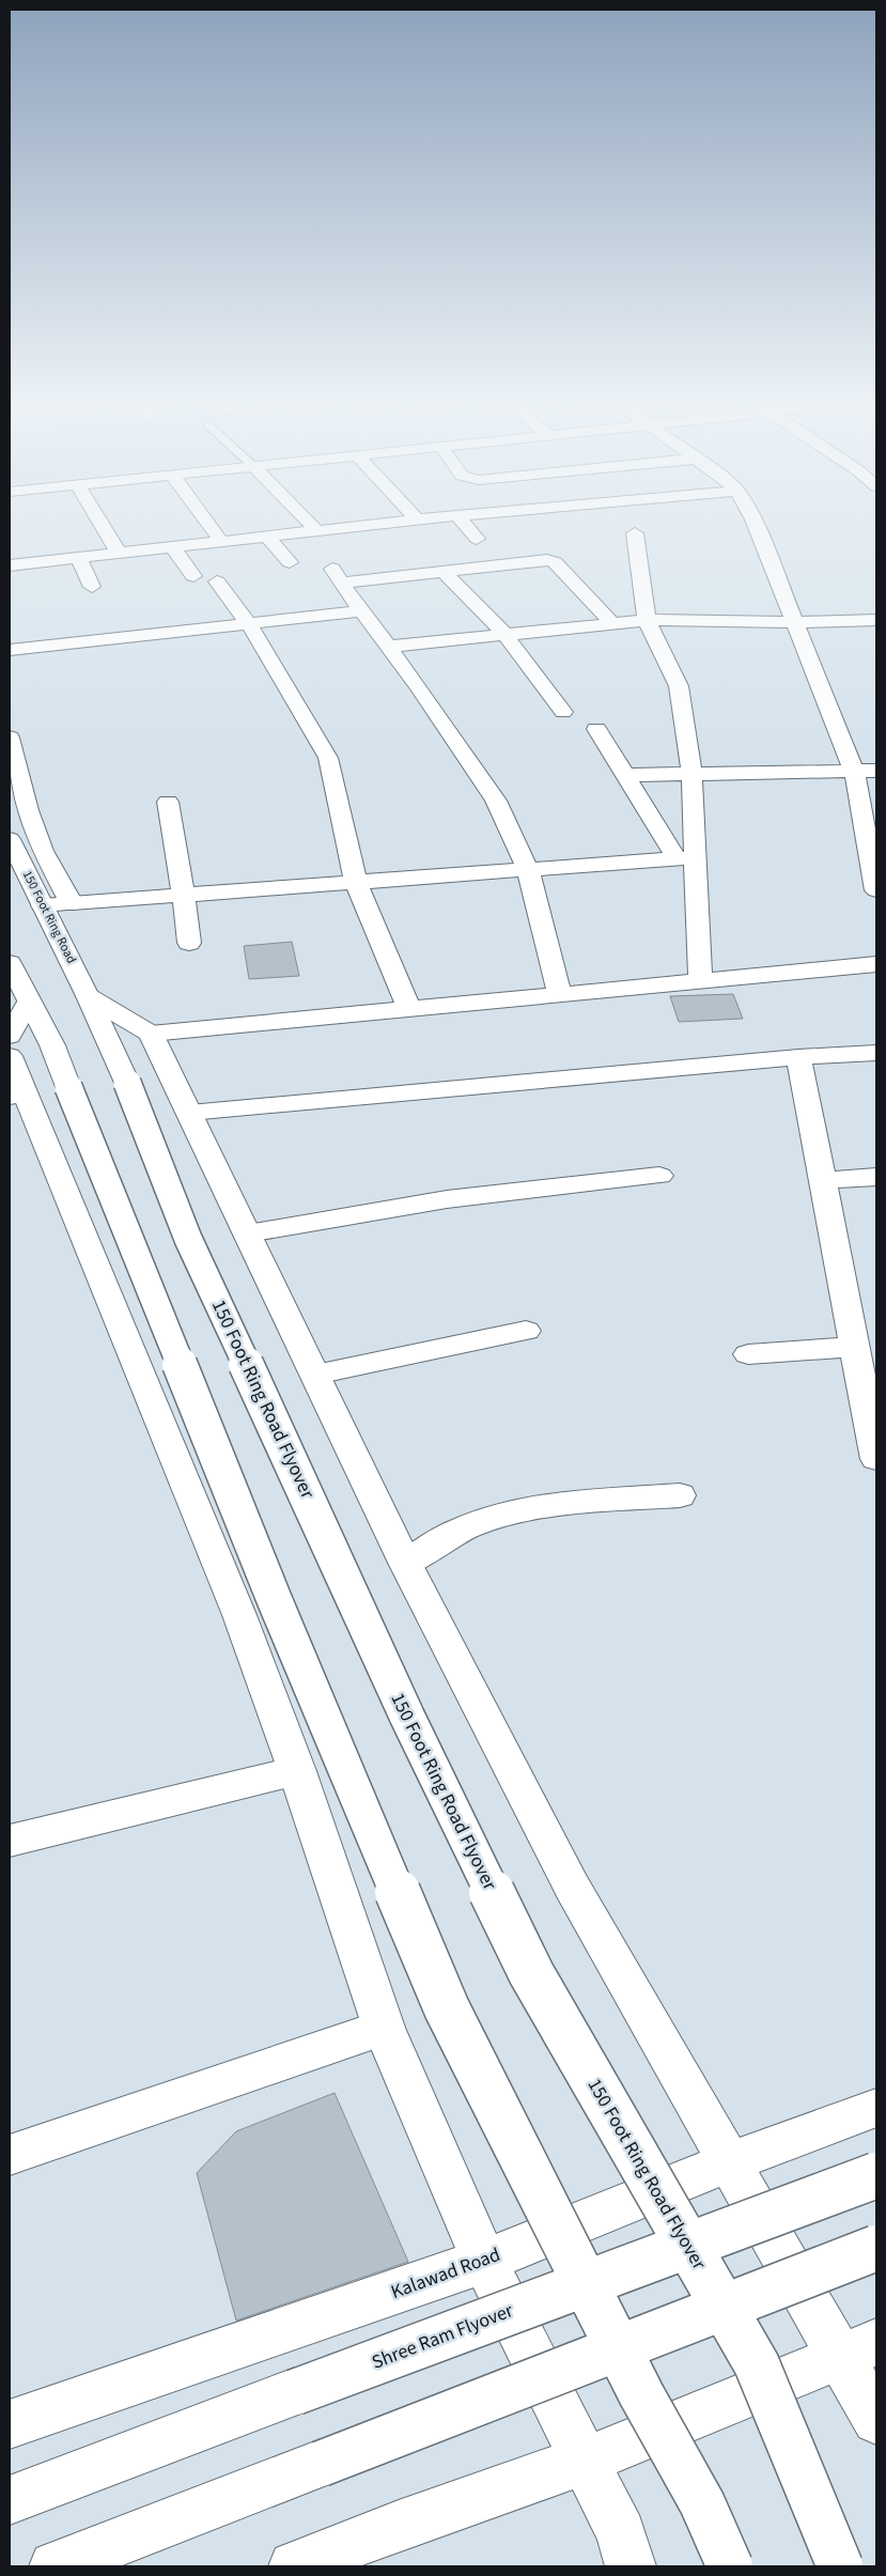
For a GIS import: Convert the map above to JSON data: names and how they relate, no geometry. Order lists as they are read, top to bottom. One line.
{"streets":{"main road":["150 Foot Ring Road","150 Foot Ring Road Flyover","Kalawad Road","Shree Ram Flyover"]},"crossings":[["150 Foot Ring Road","150 Foot Ring Road Flyover"]]}
